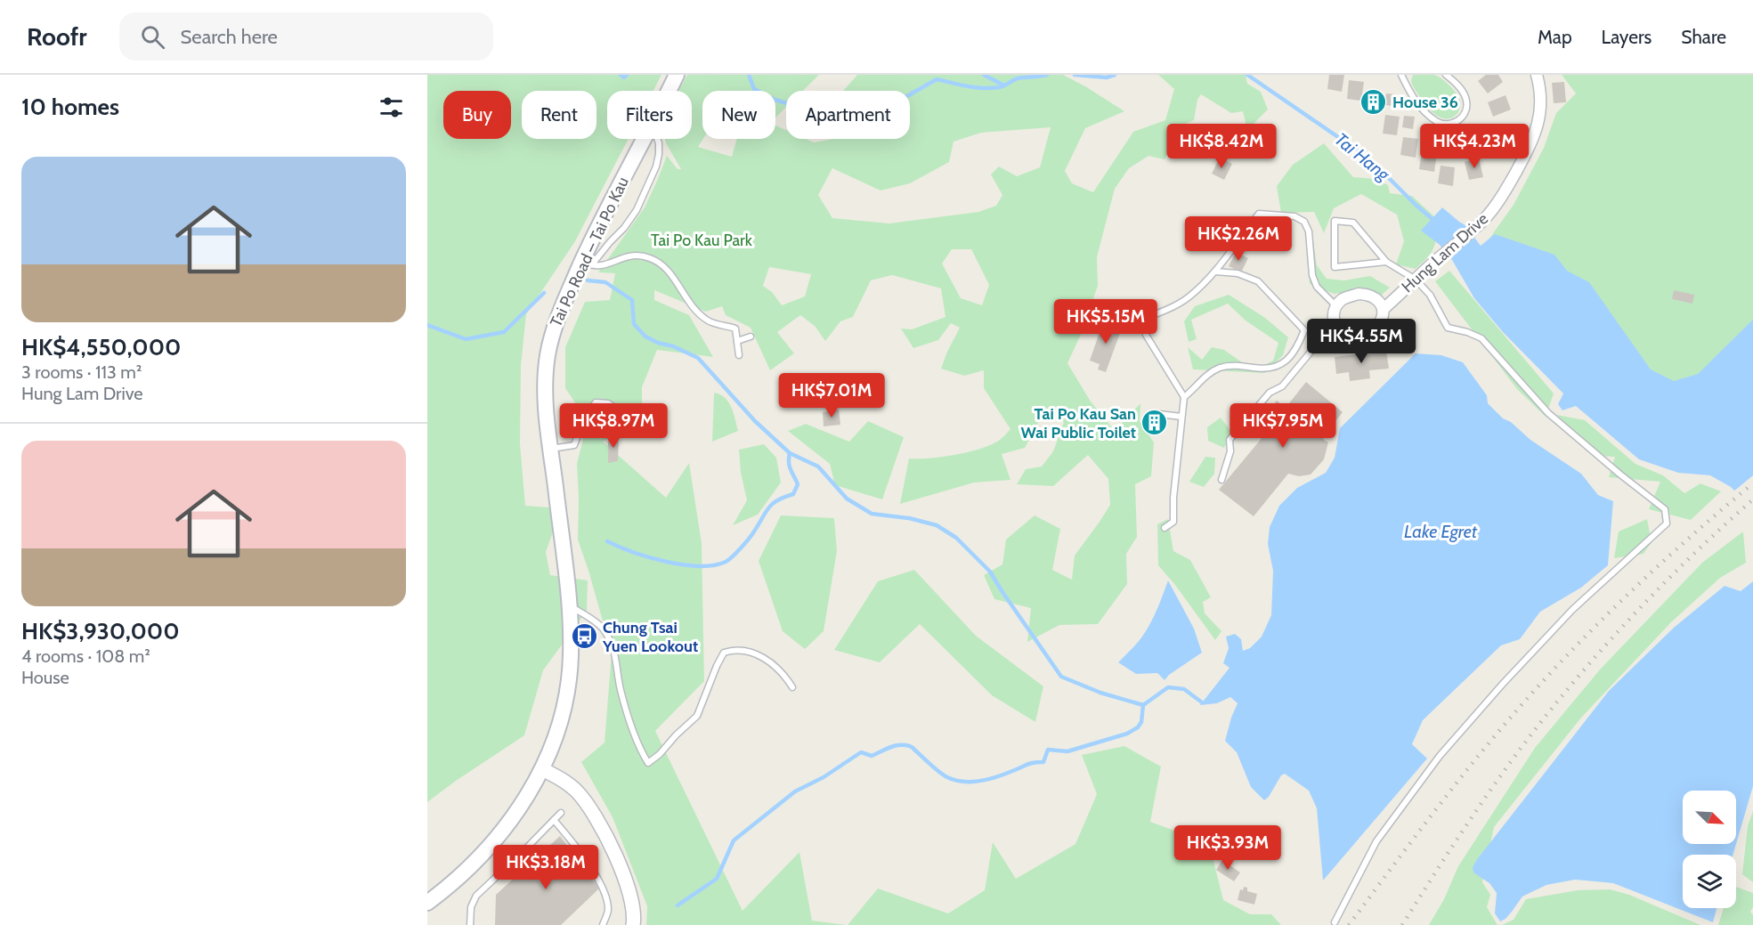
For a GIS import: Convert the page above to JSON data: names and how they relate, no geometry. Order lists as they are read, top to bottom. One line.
{"streets":{"main road":["Tai Po Road – Tai Po Kau"],"street":["Hung Lam Drive"]},"water":["Tai Hang","Lake Egret"],"parks":["Tai Po Kau Park"],"places":{"building":["House 36","Tai Po Kau San Wai Public Toilet"],"bus stop":["Chung Tsai Yuen Lookout"]},"north":"bottom right","page":{"header":"Roofr","search":"Search here","nav":["Map","Layers","Share"],"heading":"10 homes","chip":["Buy","Rent","Filters","New","Apartment"],"price":["HK$8.42M","HK$4.23M","HK$2.26M","HK$5.15M","HK$4.55M","HK$7.01M","HK$8.97M","HK$7.95M","HK$3.93M","HK$3.18M"],"list":[{"name":"HK$4,550,000","note":"3 rooms · 113 m² · Hung Lam Drive"},{"name":"HK$3,930,000","note":"4 rooms · 108 m² · House"}]}}
